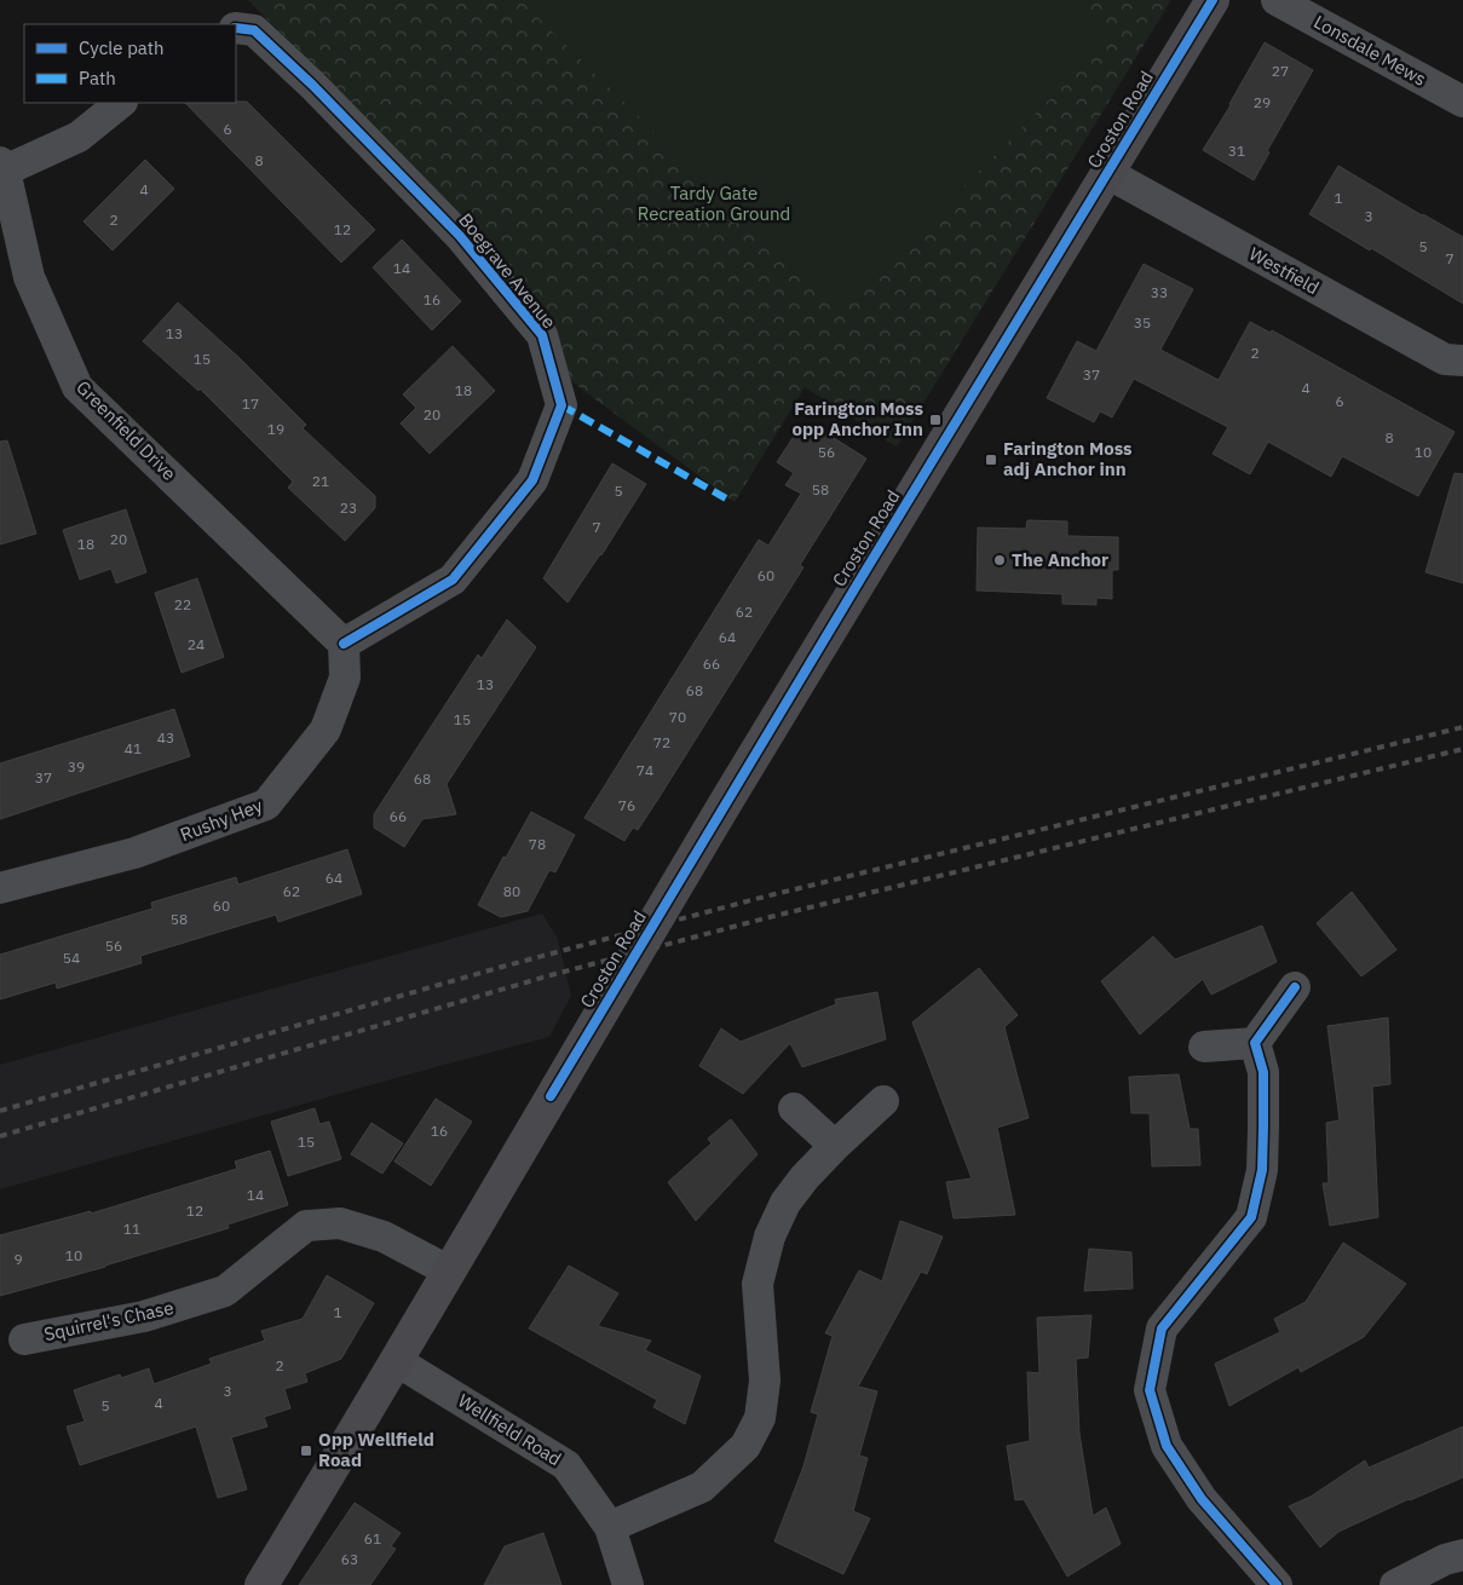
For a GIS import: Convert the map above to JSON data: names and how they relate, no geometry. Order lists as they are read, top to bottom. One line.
{"streets":{"street":["Lonsdale Mews","Croston Road","Boegrave Avenue","Westfield","Greenfield Drive","Rushy Hey","Squirrel's Chase","Wellfield Road"]},"crossings":[["Croston Road","Westfield"],["Croston Road","Squirrel's Chase"],["Croston Road","Wellfield Road"],["Boegrave Avenue","Greenfield Drive"],["Boegrave Avenue","Rushy Hey"],["Greenfield Drive","Rushy Hey"]],"parks":["Tardy Gate Recreation Ground"],"places":{"transit":["Farington Moss opp Anchor Inn","Farington Moss adj Anchor inn","Opp Wellfield Road"],"other":["The Anchor"]},"house_numbers":["27","29","6","31","8","4","1","3","2","12","5","7","14","33","16","35","13","2","15","37","4","18","6","17","20","19","8","56","10","21","58","5","23","7","20","18","60","22","62","64","24","66","13","68","70","15","43","72","41","39","74","37","68","76","66","78","64","62","80","60","58","56","54","16","15","14","12","11","10","9","1","2","3","4","5","61","63"],"legend":["Cycle path","Path"]}
